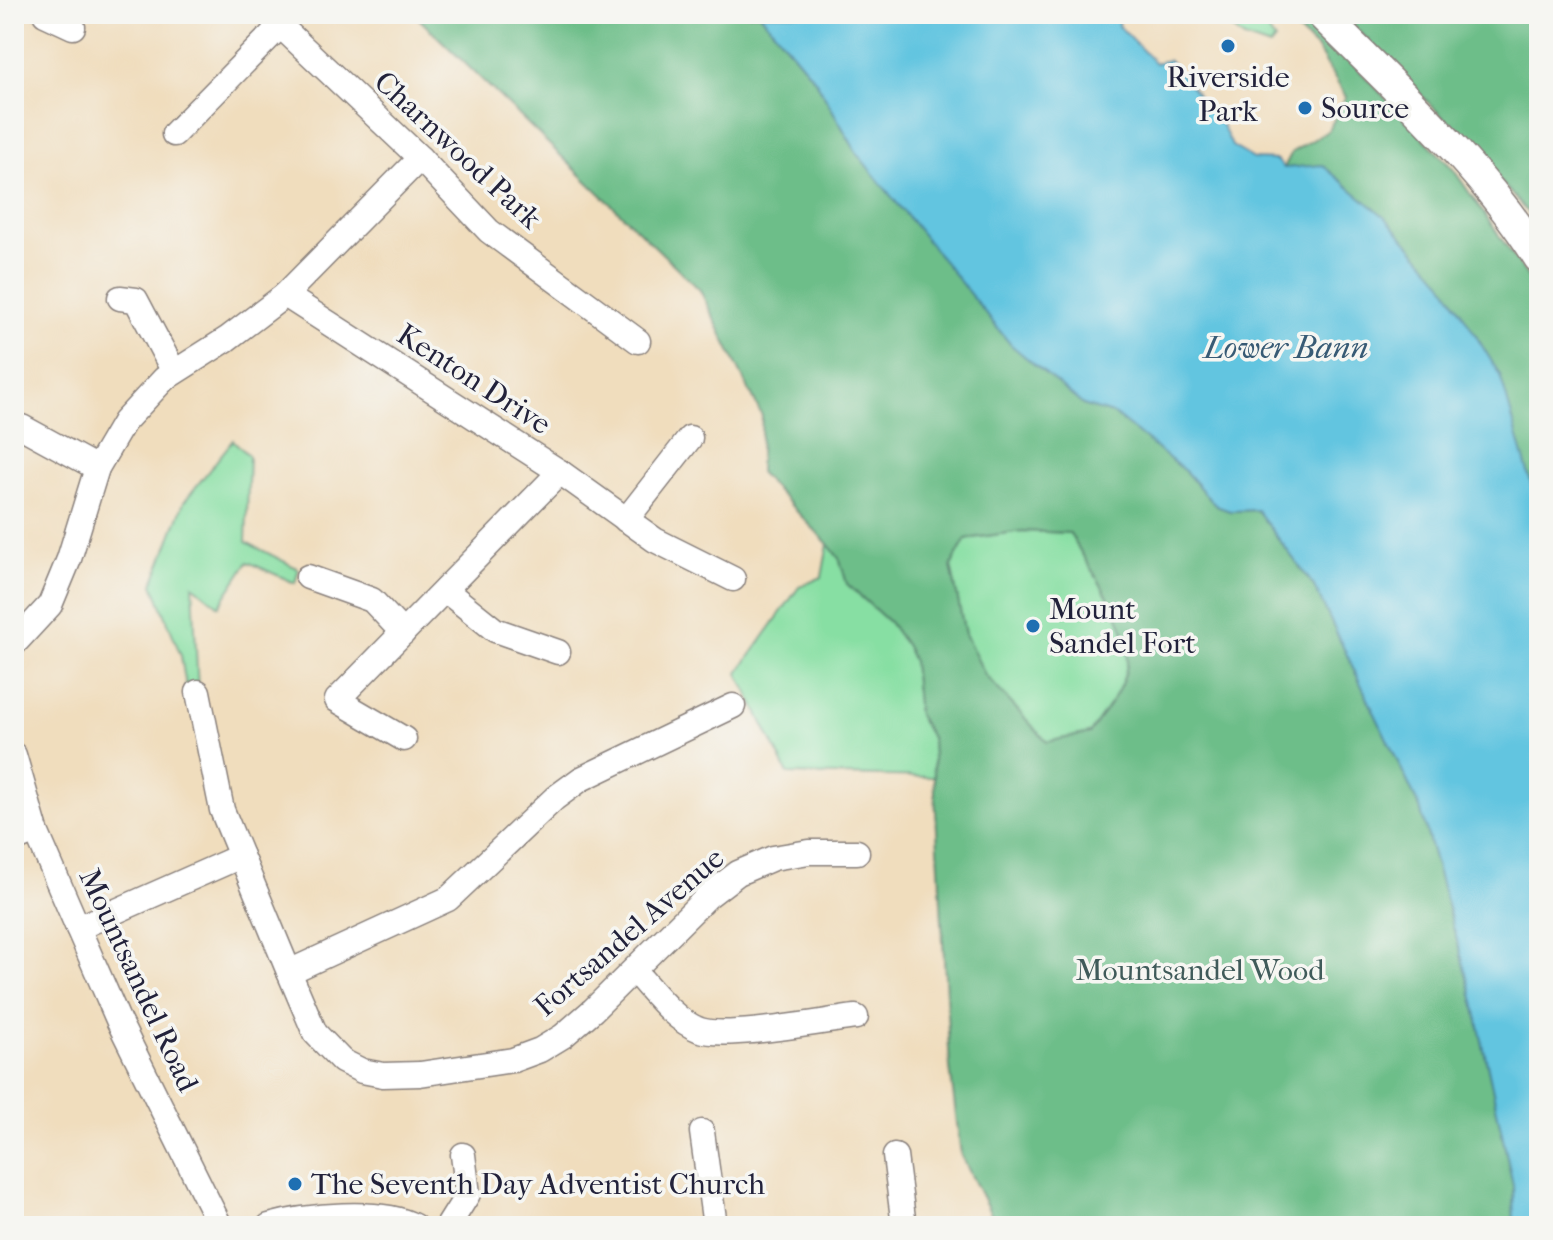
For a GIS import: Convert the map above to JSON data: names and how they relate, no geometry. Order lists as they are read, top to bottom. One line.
{"streets":{"street":["Charnwood Park","Kenton Drive","Fortsandel Avenue","Mountsandel Road"]},"water":["Lower Bann"],"parks":["Mountsandel Wood"],"places":["Riverside Park","Source","Mount Sandel Fort","The Seventh Day Adventist Church"]}
